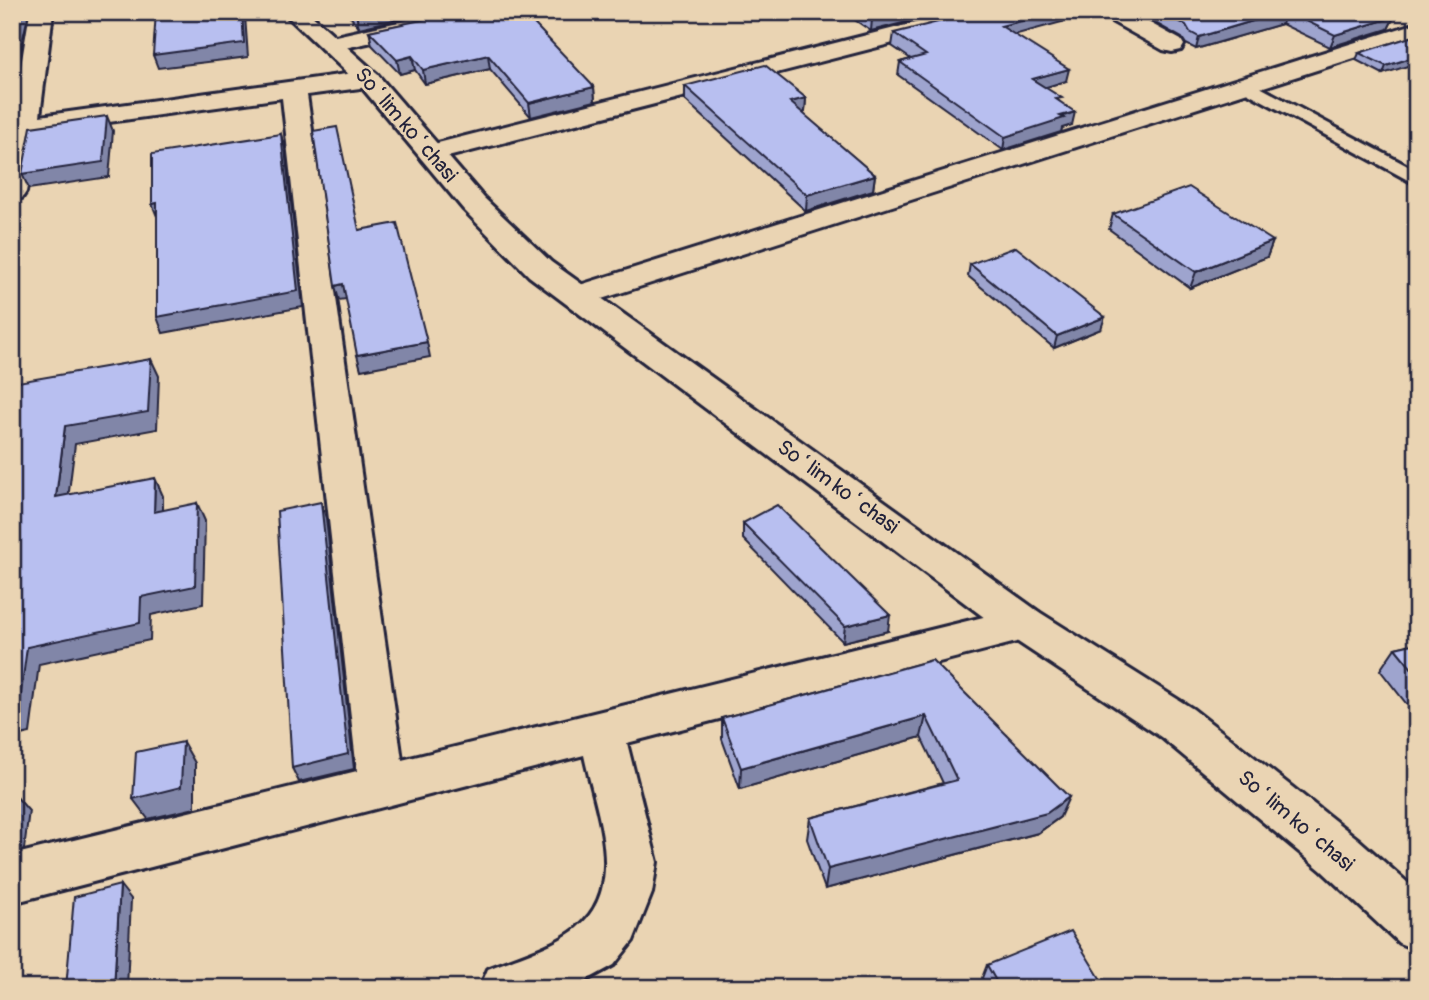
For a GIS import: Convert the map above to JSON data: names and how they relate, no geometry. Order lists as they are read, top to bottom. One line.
{"streets":{"street":["Soʻlim koʻchasi"]}}
